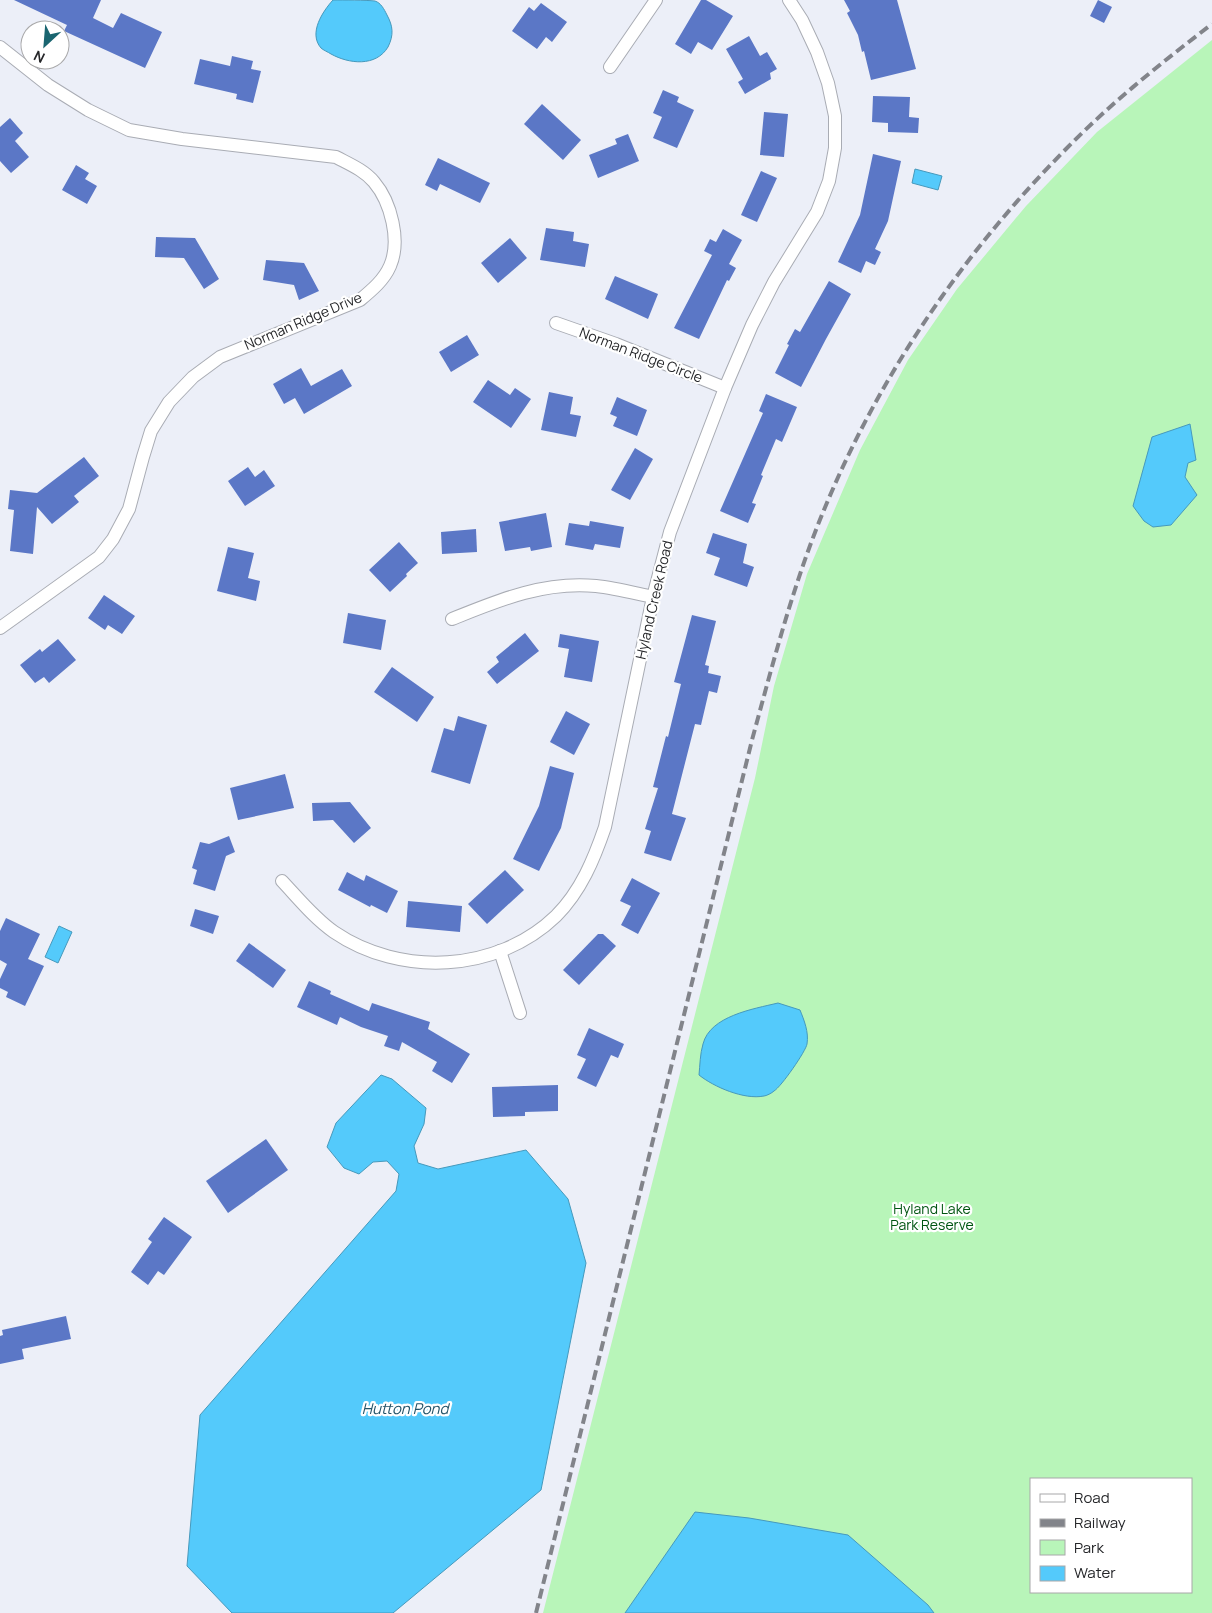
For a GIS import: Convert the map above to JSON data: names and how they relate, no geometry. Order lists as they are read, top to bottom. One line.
{"streets":{"street":["Norman Ridge Drive","Norman Ridge Circle","Hyland Creek Road"]},"crossings":[["Norman Ridge Circle","Hyland Creek Road"]],"water":["Hutton Pond"],"parks":["Hyland Lake Park Reserve"],"legend":["Road","Railway","Park","Water"],"north":"bottom left"}
